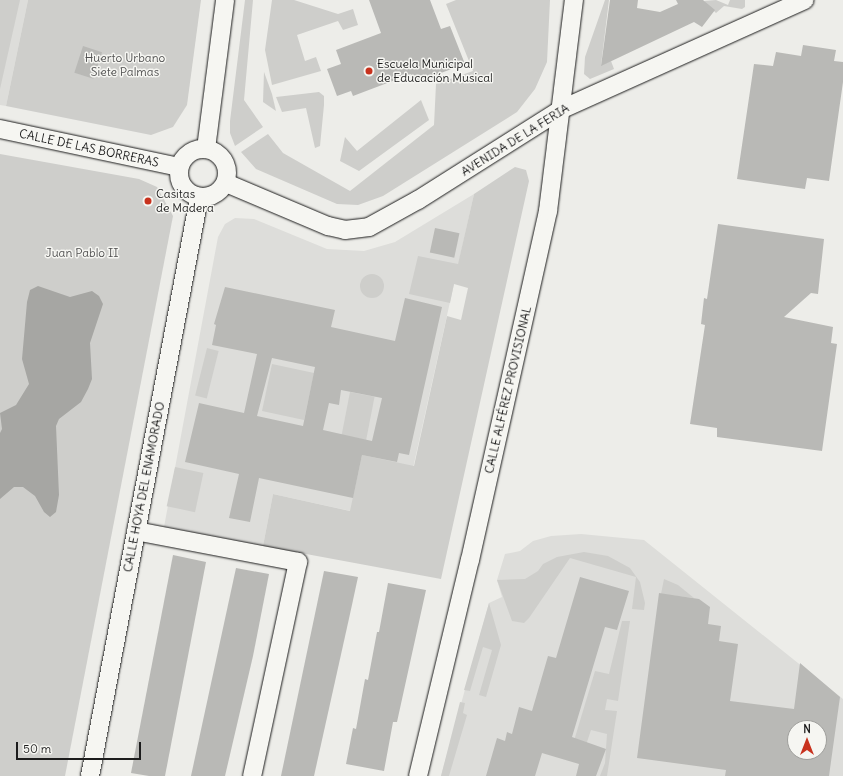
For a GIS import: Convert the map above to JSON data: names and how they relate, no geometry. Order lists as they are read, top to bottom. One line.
{"streets":{"street":["AVENIDA DE LA FERIA","CALLE DE LAS BORRERAS","CALLE ALFÉREZ PROVISIONAL","CALLE HOYA DEL ENAMORADO"]},"crossings":[["AVENIDA DE LA FERIA","CALLE DE LAS BORRERAS"],["AVENIDA DE LA FERIA","CALLE ALFÉREZ PROVISIONAL"],["AVENIDA DE LA FERIA","CALLE HOYA DEL ENAMORADO"],["CALLE DE LAS BORRERAS","CALLE HOYA DEL ENAMORADO"]],"parks":["Huerto Urbano Siete Palmas","Juan Pablo II"],"places":["Escuela Municipal de Educación Musical","Casitas de Madera"],"scale_bar":"50 m","north":"top"}
